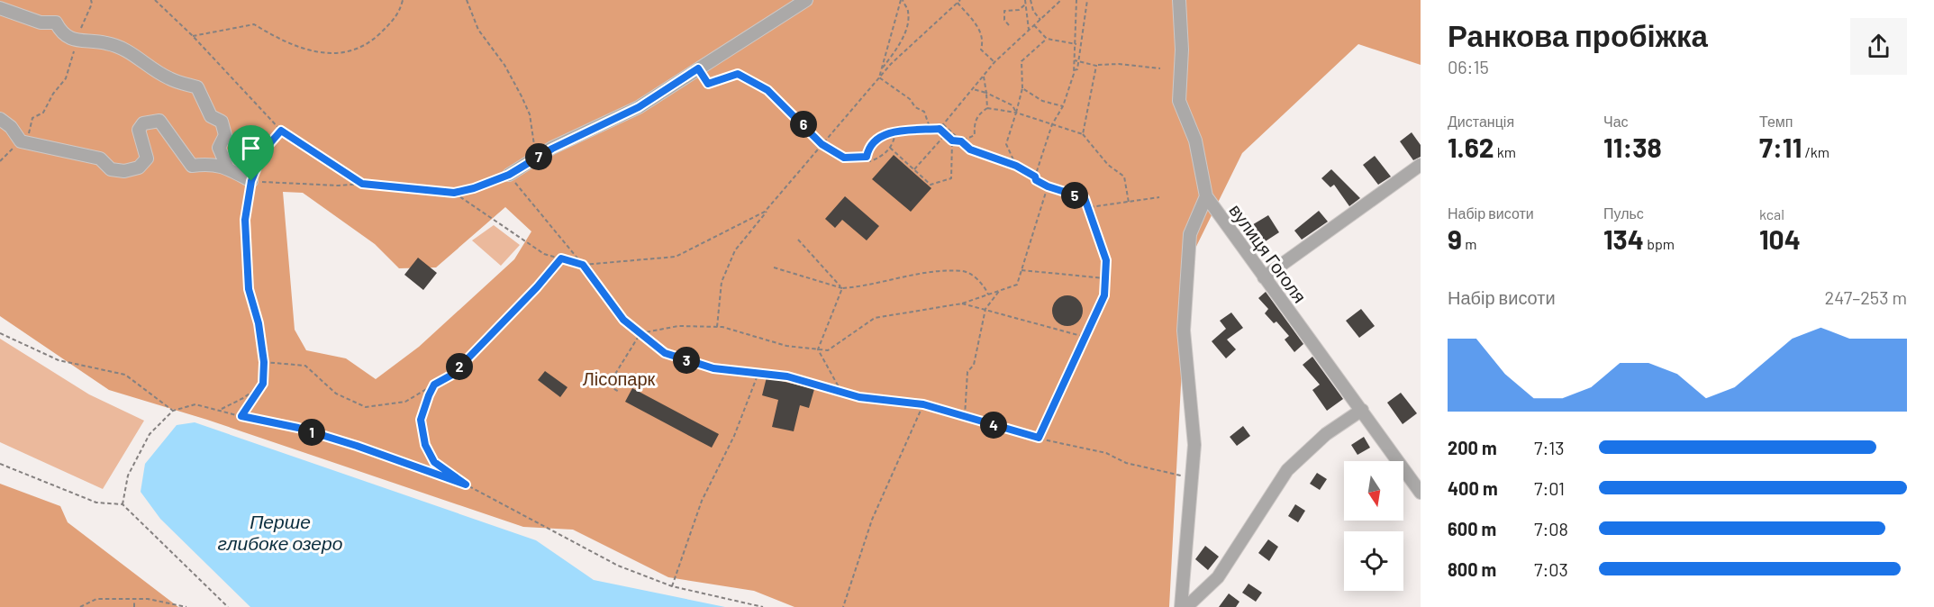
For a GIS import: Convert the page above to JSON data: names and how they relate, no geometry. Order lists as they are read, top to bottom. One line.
{"streets":{"street":["вулиця Гоголя"]},"water":["Перше глибоке озеро"],"parks":["Лісопарк"],"north":"bottom","page":{"heading":["Ранкова пробіжка","06:15"],"stats":[["Дистанція","1.62 km"],["Час","11:38"],["Темп","7:11 /km"],["Набір висоти","9 m"],["Пульс","134 bpm"],["kcal","104"]],"pins":["6","7","5","3","2","4","1"],"chart":["Набір висоти","247–253 m"],"list":[{"name":"200 m","note":"7:13"},{"name":"400 m","note":"7:01"},{"name":"600 m","note":"7:08"},{"name":"800 m","note":"7:03"}]}}
